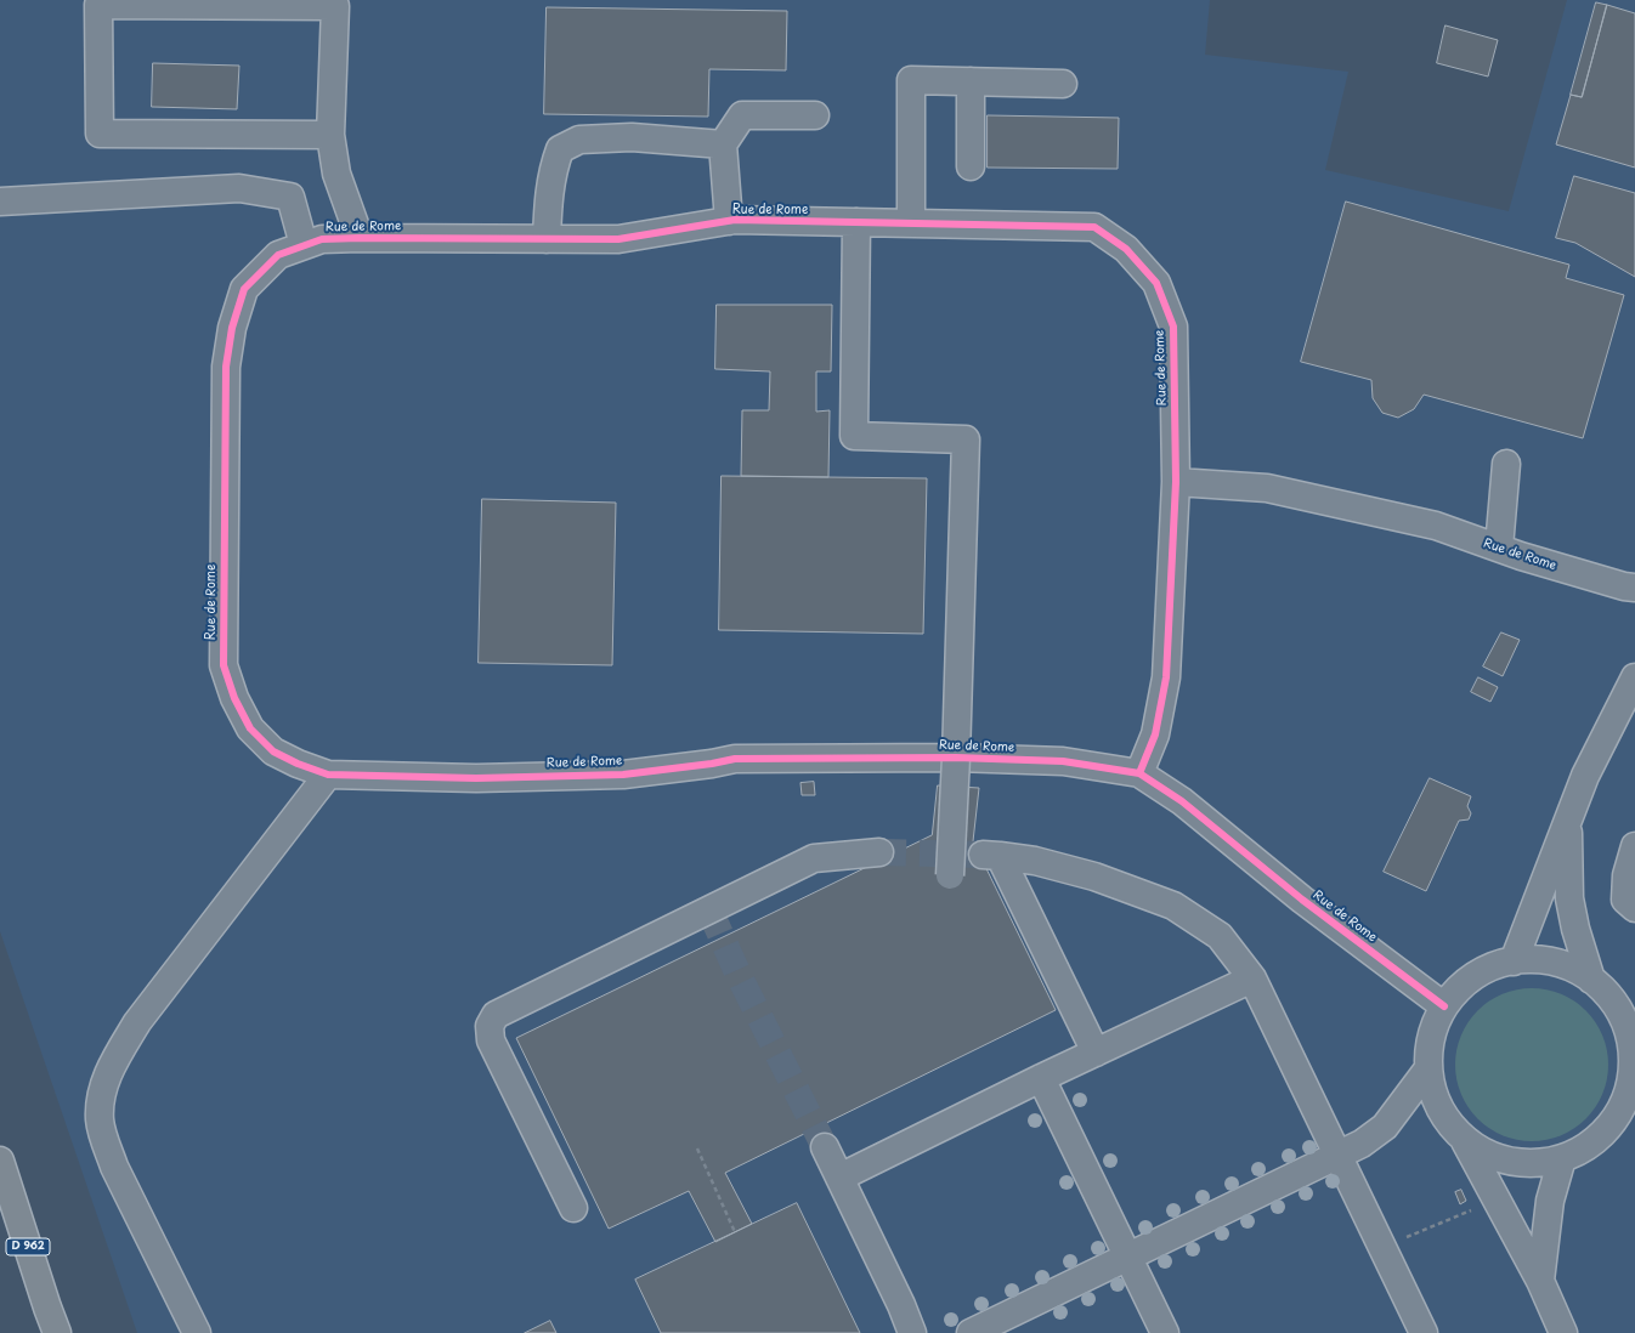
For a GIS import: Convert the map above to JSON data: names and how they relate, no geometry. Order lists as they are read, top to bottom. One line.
{"streets":{"main road":["D 962"],"street":["Rue de Rome"]}}
